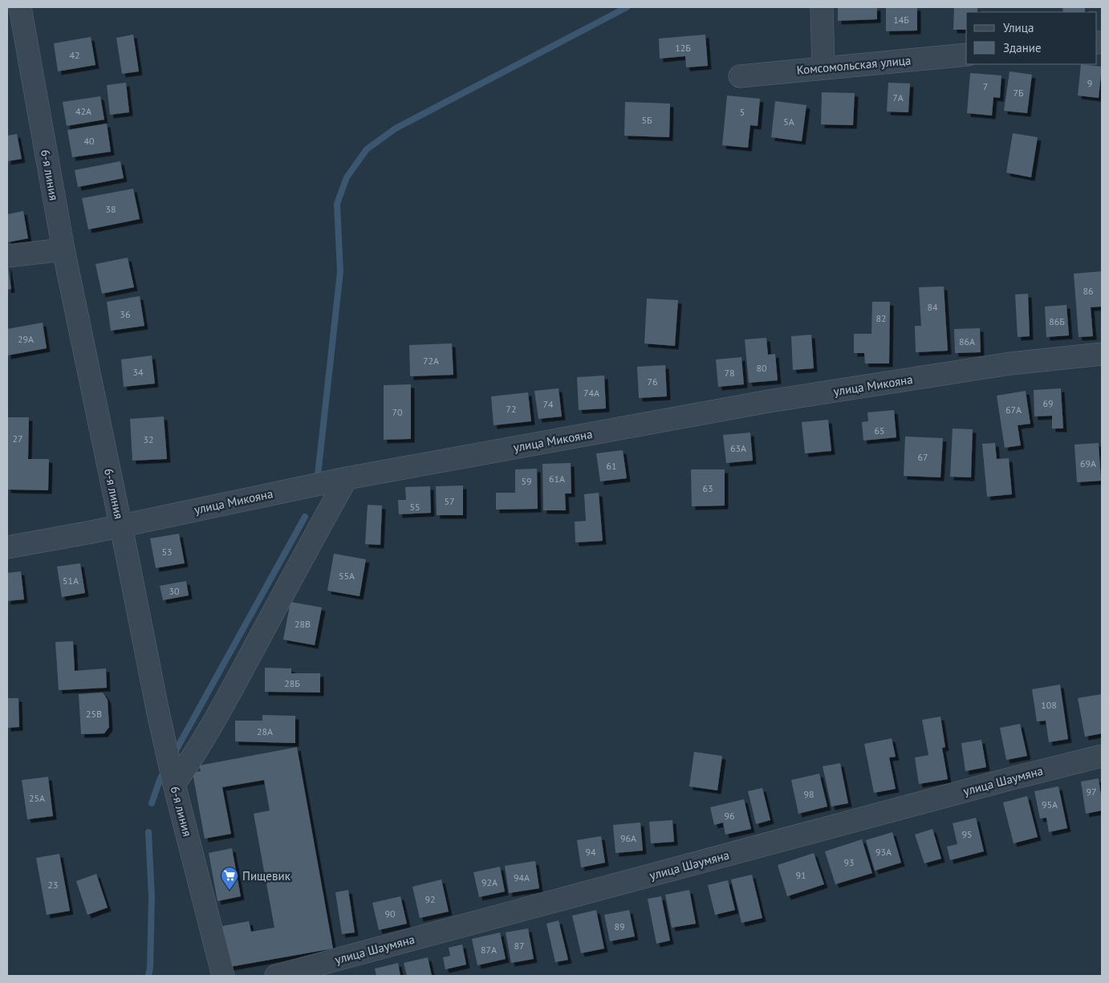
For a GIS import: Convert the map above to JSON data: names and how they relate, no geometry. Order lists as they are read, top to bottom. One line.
{"streets":{"street":["Комсомольская улица","6-я линия","улица Микояна","улица Шаумяна"]},"crossings":[["6-я линия","улица Микояна"]],"places":{"supermarket":["Пищевик"]},"house_numbers":["14Б","12Б","42","9","7","7Б","7А","42А","5","5Б","5А","40","38","86","84","36","82","86Б","29А","86А","72А","80","34","78","76","74А","69","74","72","67А","70","65","27","32","63А","67","69А","61","61А","59","63","57","55","53","55А","51А","30","28В","28Б","108","25В","28А","97","98","25А","95А","96","95","96А","94","93А","93","91","94А","92А","23","92","90","89","87","87А"],"legend":["Улица","Здание"]}
